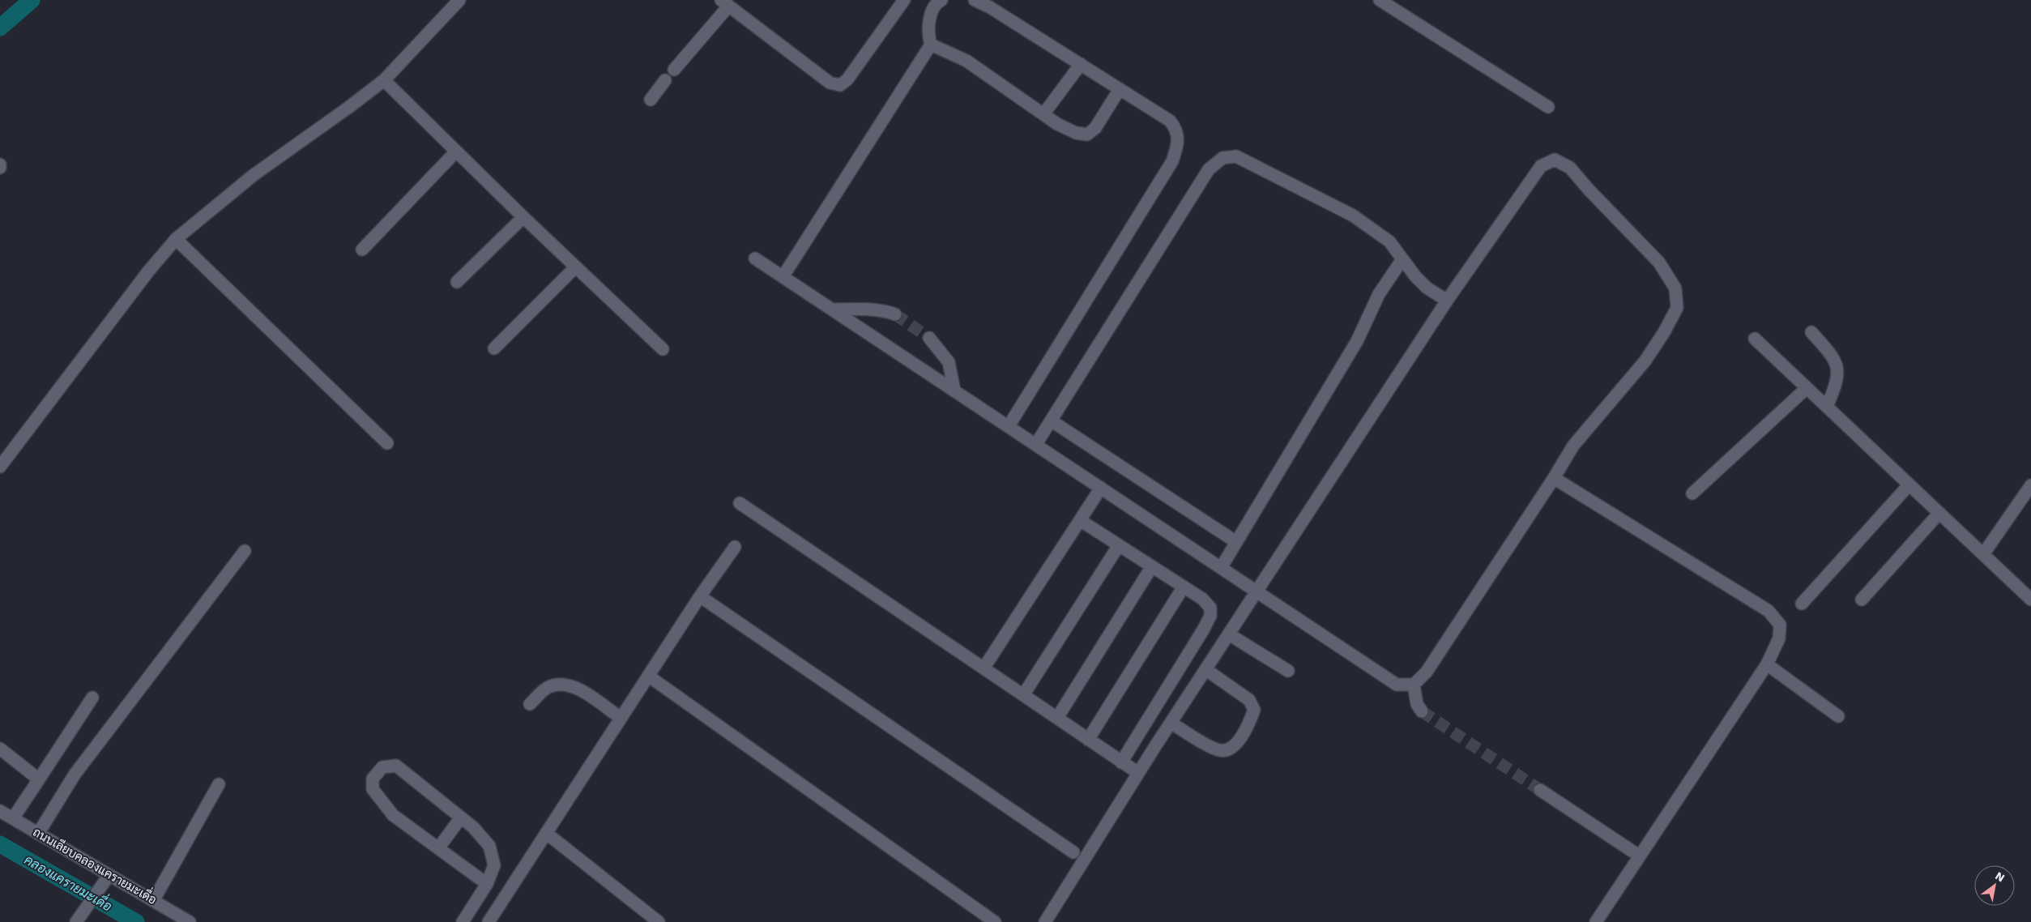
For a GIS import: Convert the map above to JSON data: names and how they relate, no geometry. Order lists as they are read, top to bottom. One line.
{"streets":{"street":["ถนนเลียบคลองแครายมะเดื่อ"]},"water":["คลองแครายมะเดื่อ"],"north":"top right"}
